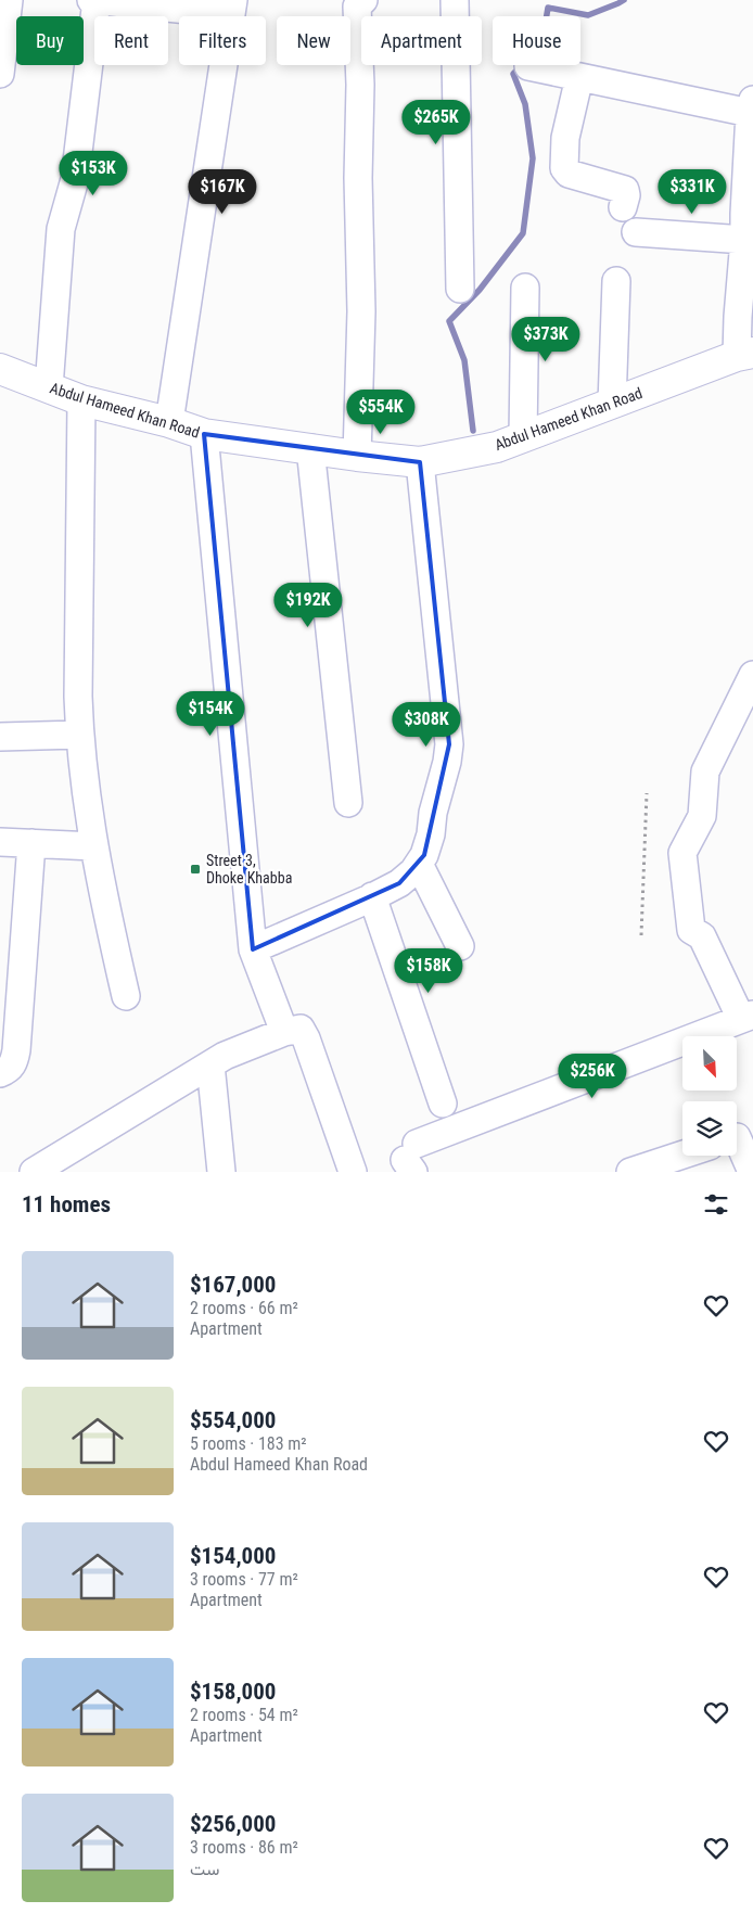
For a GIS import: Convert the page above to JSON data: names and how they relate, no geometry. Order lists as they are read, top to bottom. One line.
{"streets":{"main road":["Abdul Hameed Khan Road"]},"places":{"transit":["Street 3, Dhoke Khabba"]},"north":"bottom right","page":{"chip":["Buy","Rent","Filters","New","Apartment","House"],"price":["$265K","$153K","$167K","$331K","$373K","$554K","$192K","$154K","$308K","$158K","$256K"],"heading":"11 homes","list":[{"name":"$167,000","note":"2 rooms · 66 m² · Apartment"},{"name":"$554,000","note":"5 rooms · 183 m² · Abdul Hameed Khan Road"},{"name":"$154,000","note":"3 rooms · 77 m² · Apartment"},{"name":"$158,000","note":"2 rooms · 54 m² · Apartment"},{"name":"$256,000","note":"3 rooms · 86 m² · ست"}]}}
